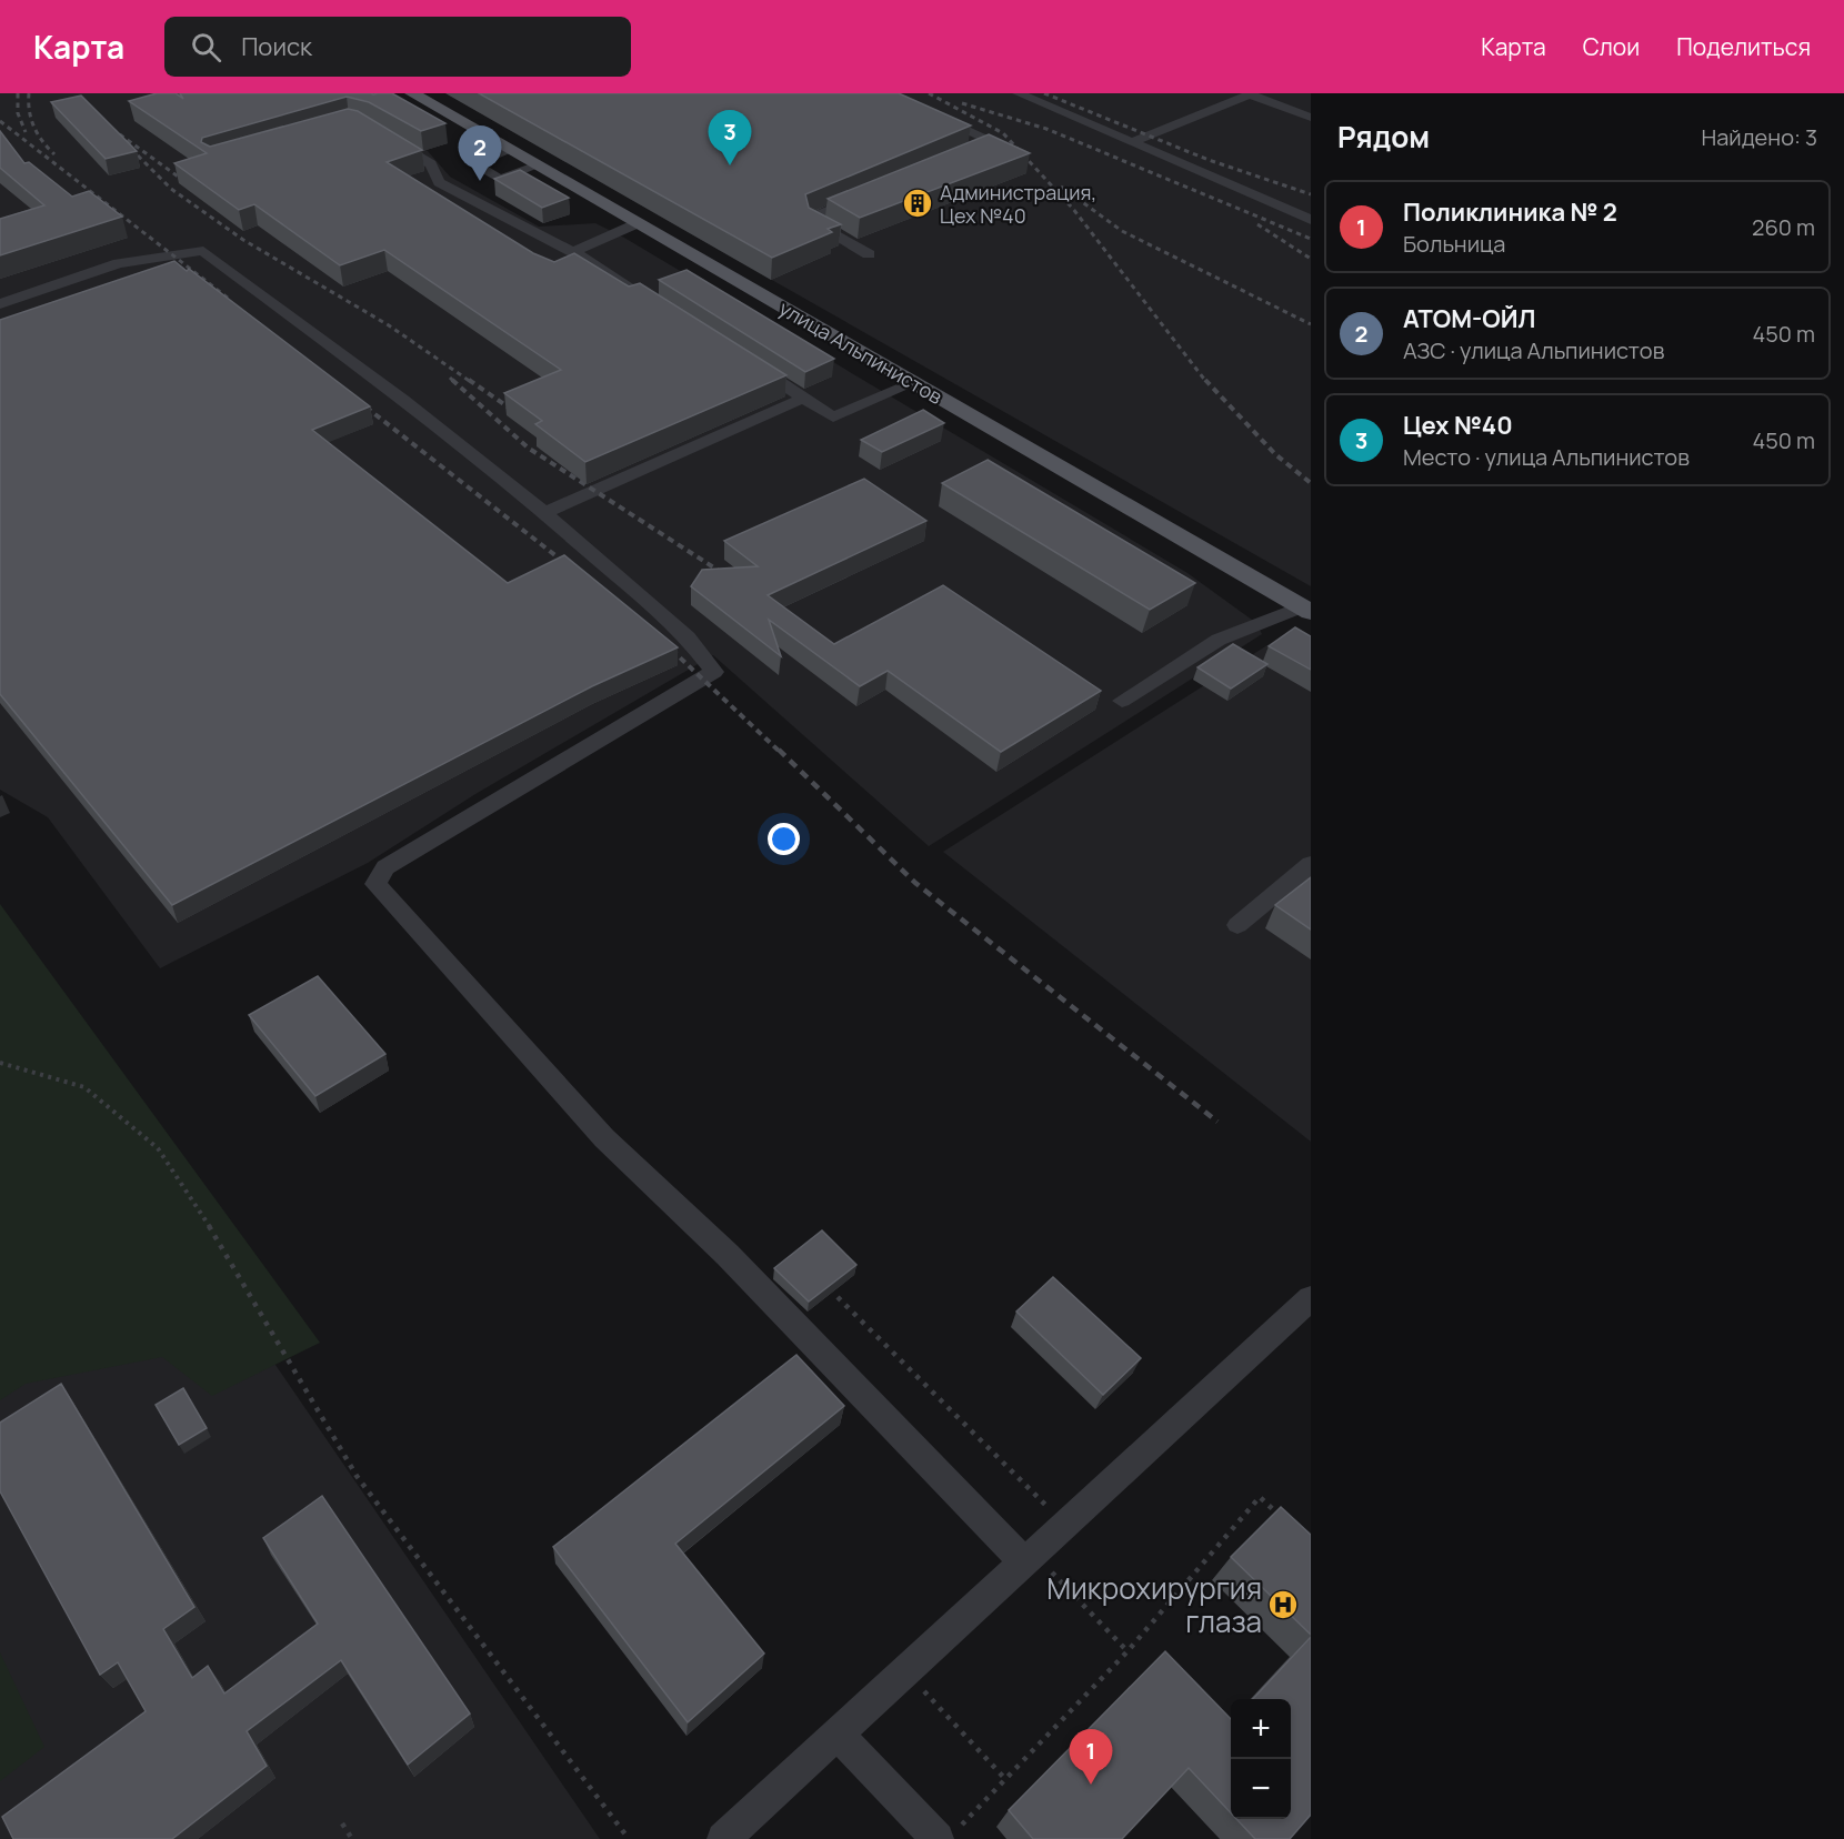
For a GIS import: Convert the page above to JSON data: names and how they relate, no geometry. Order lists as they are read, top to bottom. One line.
{"streets":{"main road":["улица Альпинистов"]},"places":{"building":["Администрация, Цех №40"],"hospital":["Микрохирургия глаза"]},"page":{"header":"Карта","search":"Поиск","nav":["Карта","Слои","Поделиться"],"heading":["Рядом","Найдено: 3"],"pins":["3","2","1"],"list":[{"mark":"1","name":"Поликлиника № 2","note":"Больница","value":"260 m"},{"mark":"2","name":"АТОМ-ОЙЛ","note":"АЗС · улица Альпинистов","value":"450 m"},{"mark":"3","name":"Цех №40","note":"Место · улица Альпинистов","value":"450 m"}],"map_buttons":["+","−"]}}
